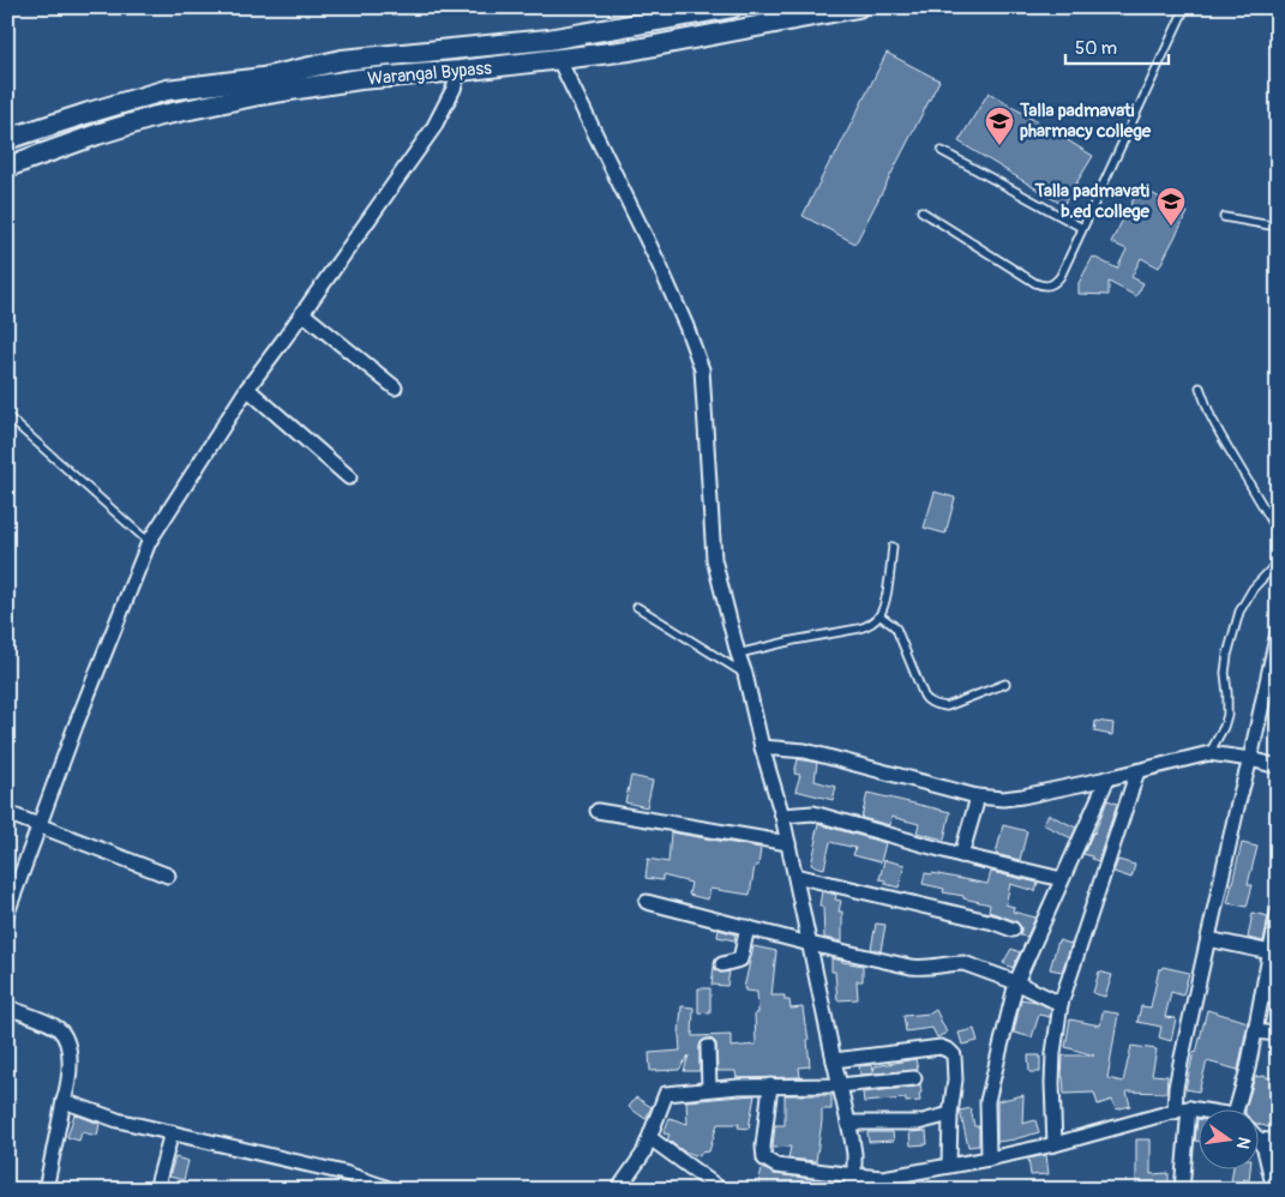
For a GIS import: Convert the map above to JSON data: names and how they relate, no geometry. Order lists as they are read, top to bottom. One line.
{"streets":{"main road":["Warangal Bypass"]},"places":{"school or university":["Talla padmavati pharmacy college","Talla padmavati b.ed college"]},"scale_bar":"50 m","north":"right"}
